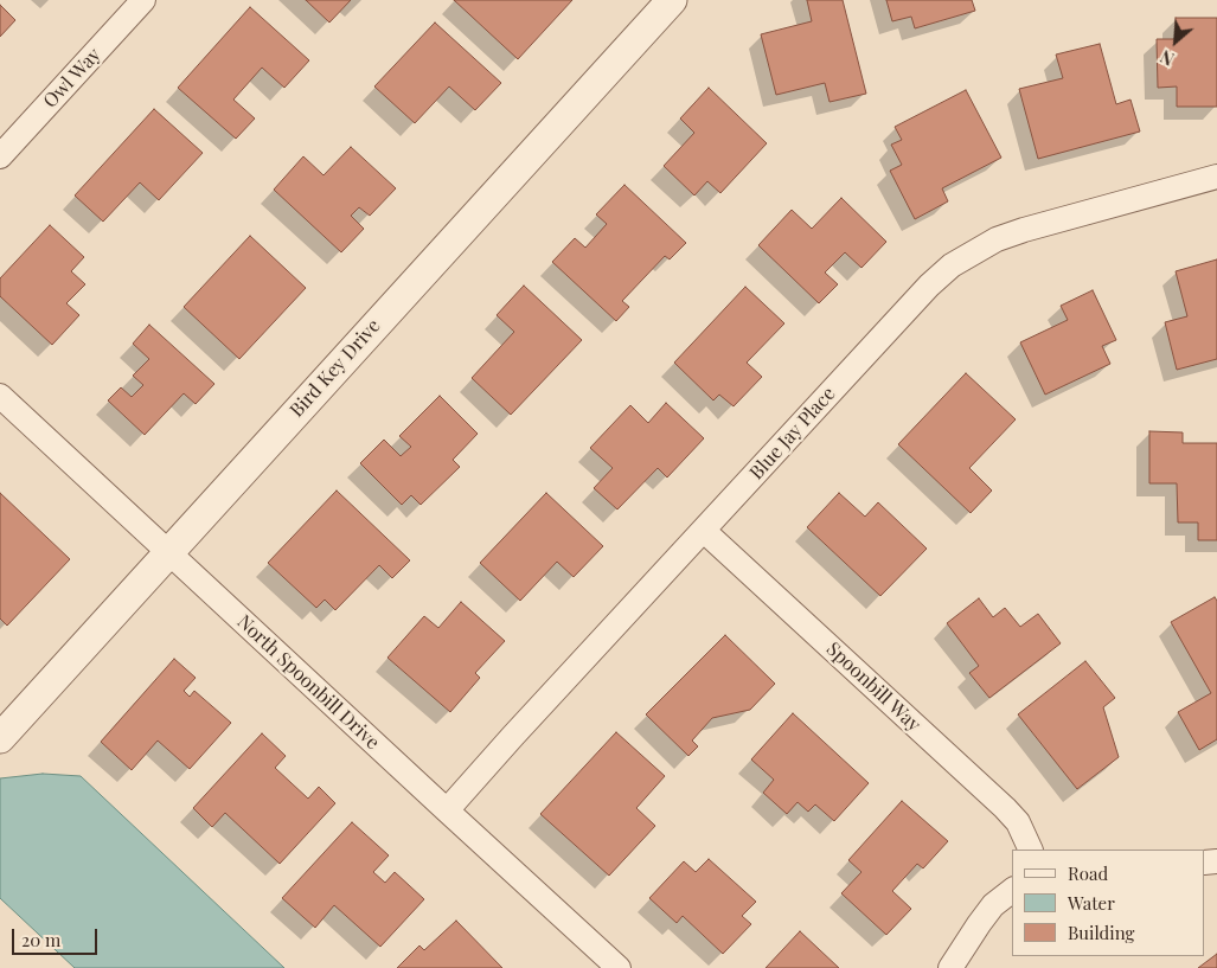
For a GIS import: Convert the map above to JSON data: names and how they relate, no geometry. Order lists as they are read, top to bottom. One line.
{"streets":{"street":["Owl Way","Bird Key Drive","Blue Jay Place","North Spoonbill Drive","Spoonbill Way"]},"crossings":[["Bird Key Drive","North Spoonbill Drive"],["Blue Jay Place","North Spoonbill Drive"],["Blue Jay Place","Spoonbill Way"]],"legend":["Road","Water","Building"],"scale_bar":"20 m","north":"bottom left"}
